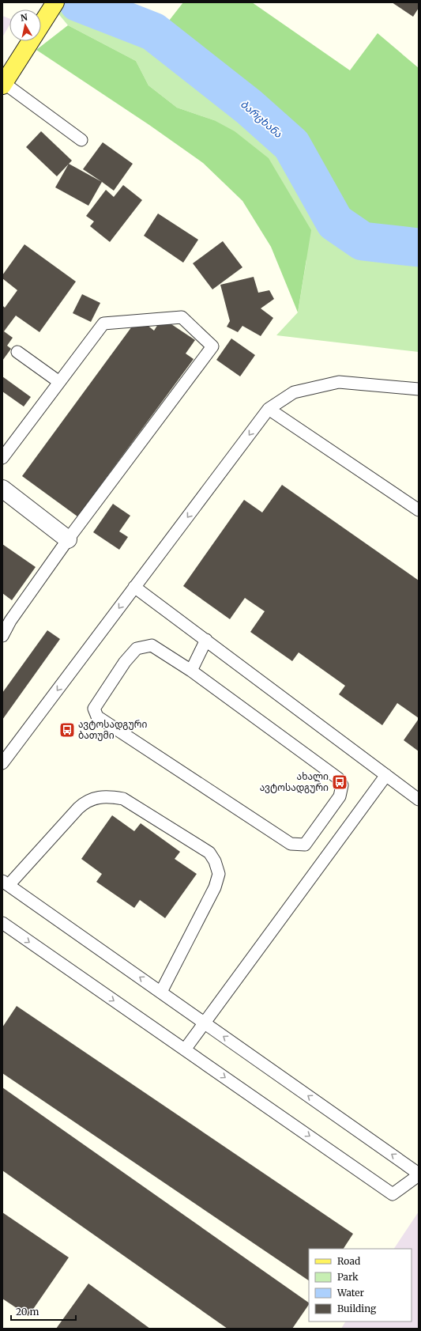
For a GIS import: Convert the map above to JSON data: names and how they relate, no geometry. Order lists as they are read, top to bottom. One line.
{"water":["ბარცხანა"],"places":{"bus stop":["ავტოსადგური ბათუმი","ახალი ავტოსადგური"]},"legend":["Road","Park","Water","Building"],"scale_bar":"20 m","north":"top"}
